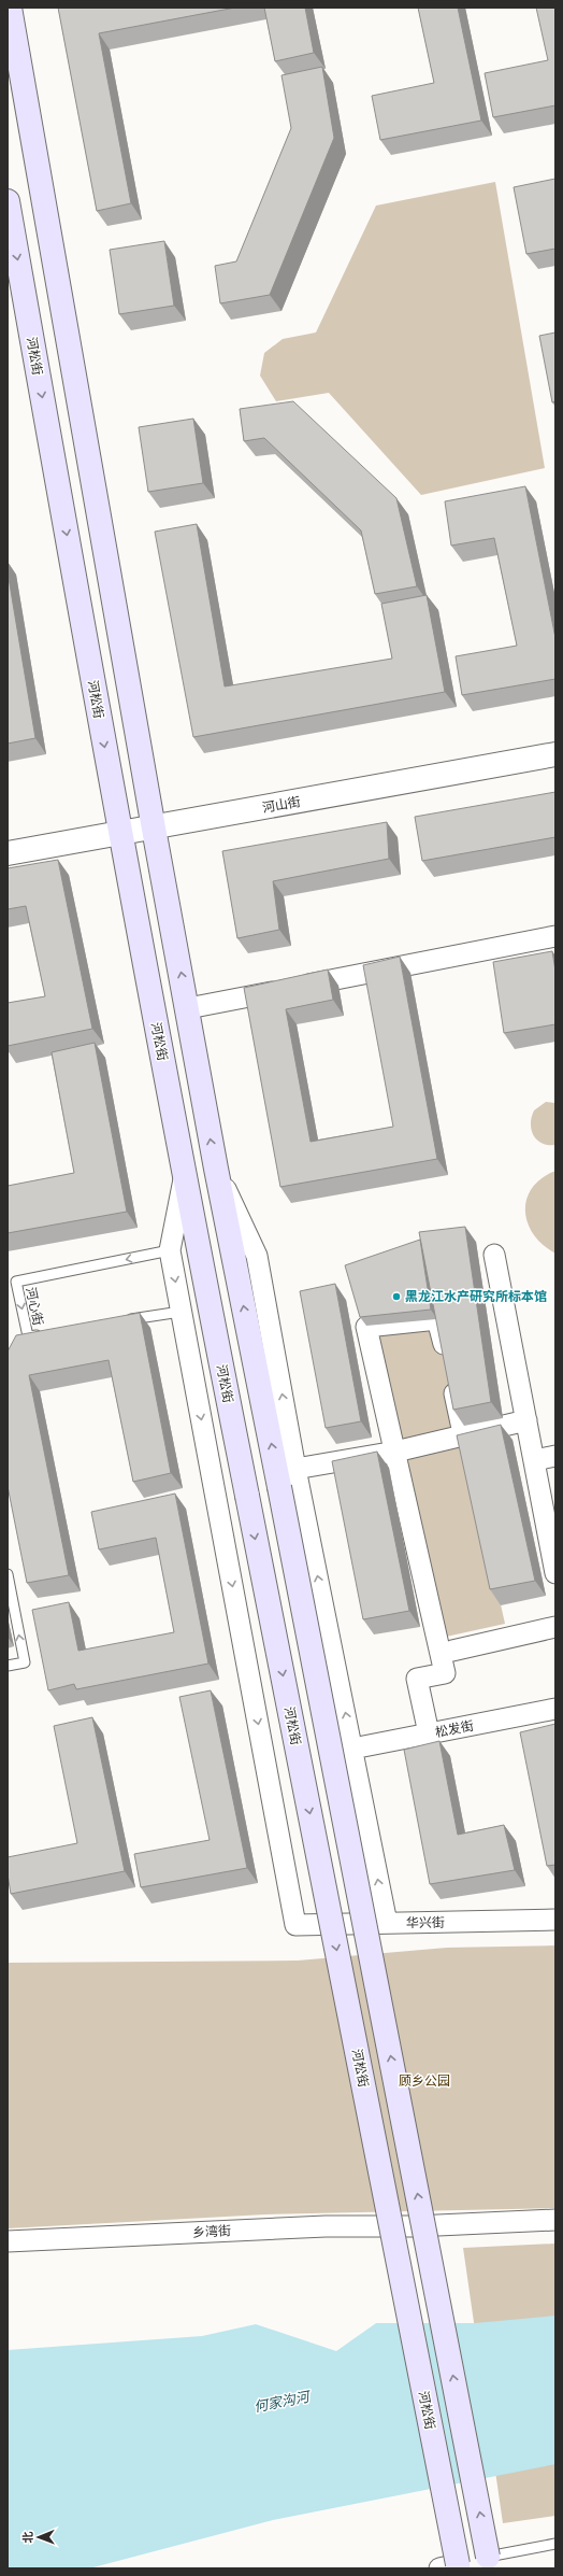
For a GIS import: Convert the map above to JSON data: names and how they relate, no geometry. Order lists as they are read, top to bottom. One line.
{"streets":{"main road":["河松街"],"street":["河山街","松发街","华兴街","乡湾街"],"lane":["河心街"]},"crossings":[["河松街","河山街"]],"water":["何家沟河"],"parks":["顾乡公园"],"places":["黑龙江水产研究所标本馆"],"north":"left"}
